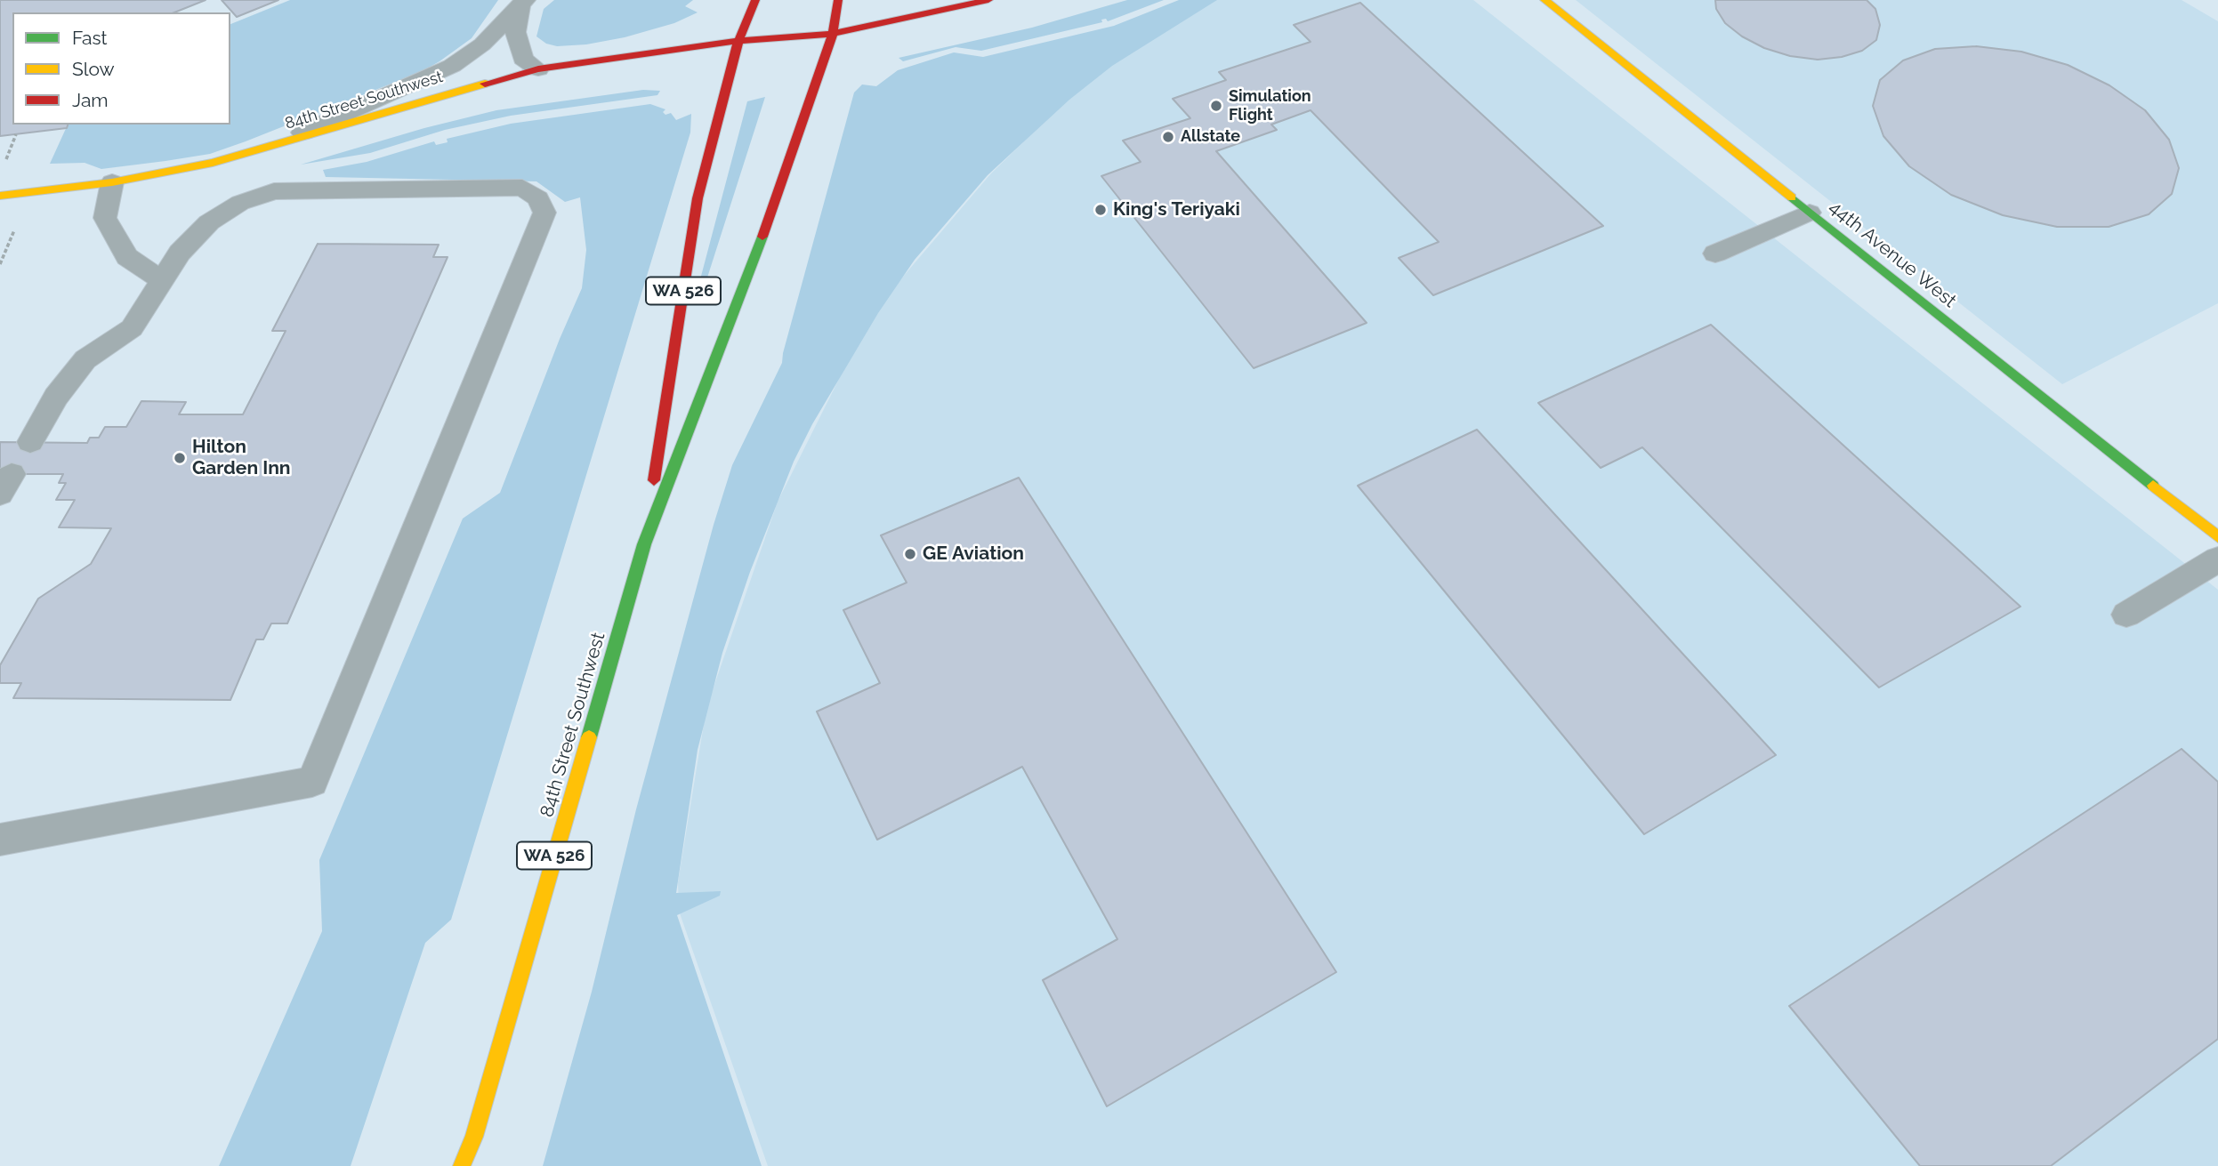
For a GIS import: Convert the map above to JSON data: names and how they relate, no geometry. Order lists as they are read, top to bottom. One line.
{"streets":{"main road":["84th Street Southwest","44th Avenue West","WA 526"]},"places":["Simulation Flight","Allstate","King's Teriyaki","Hilton Garden Inn","GE Aviation"],"legend":["Fast","Slow","Jam"]}
